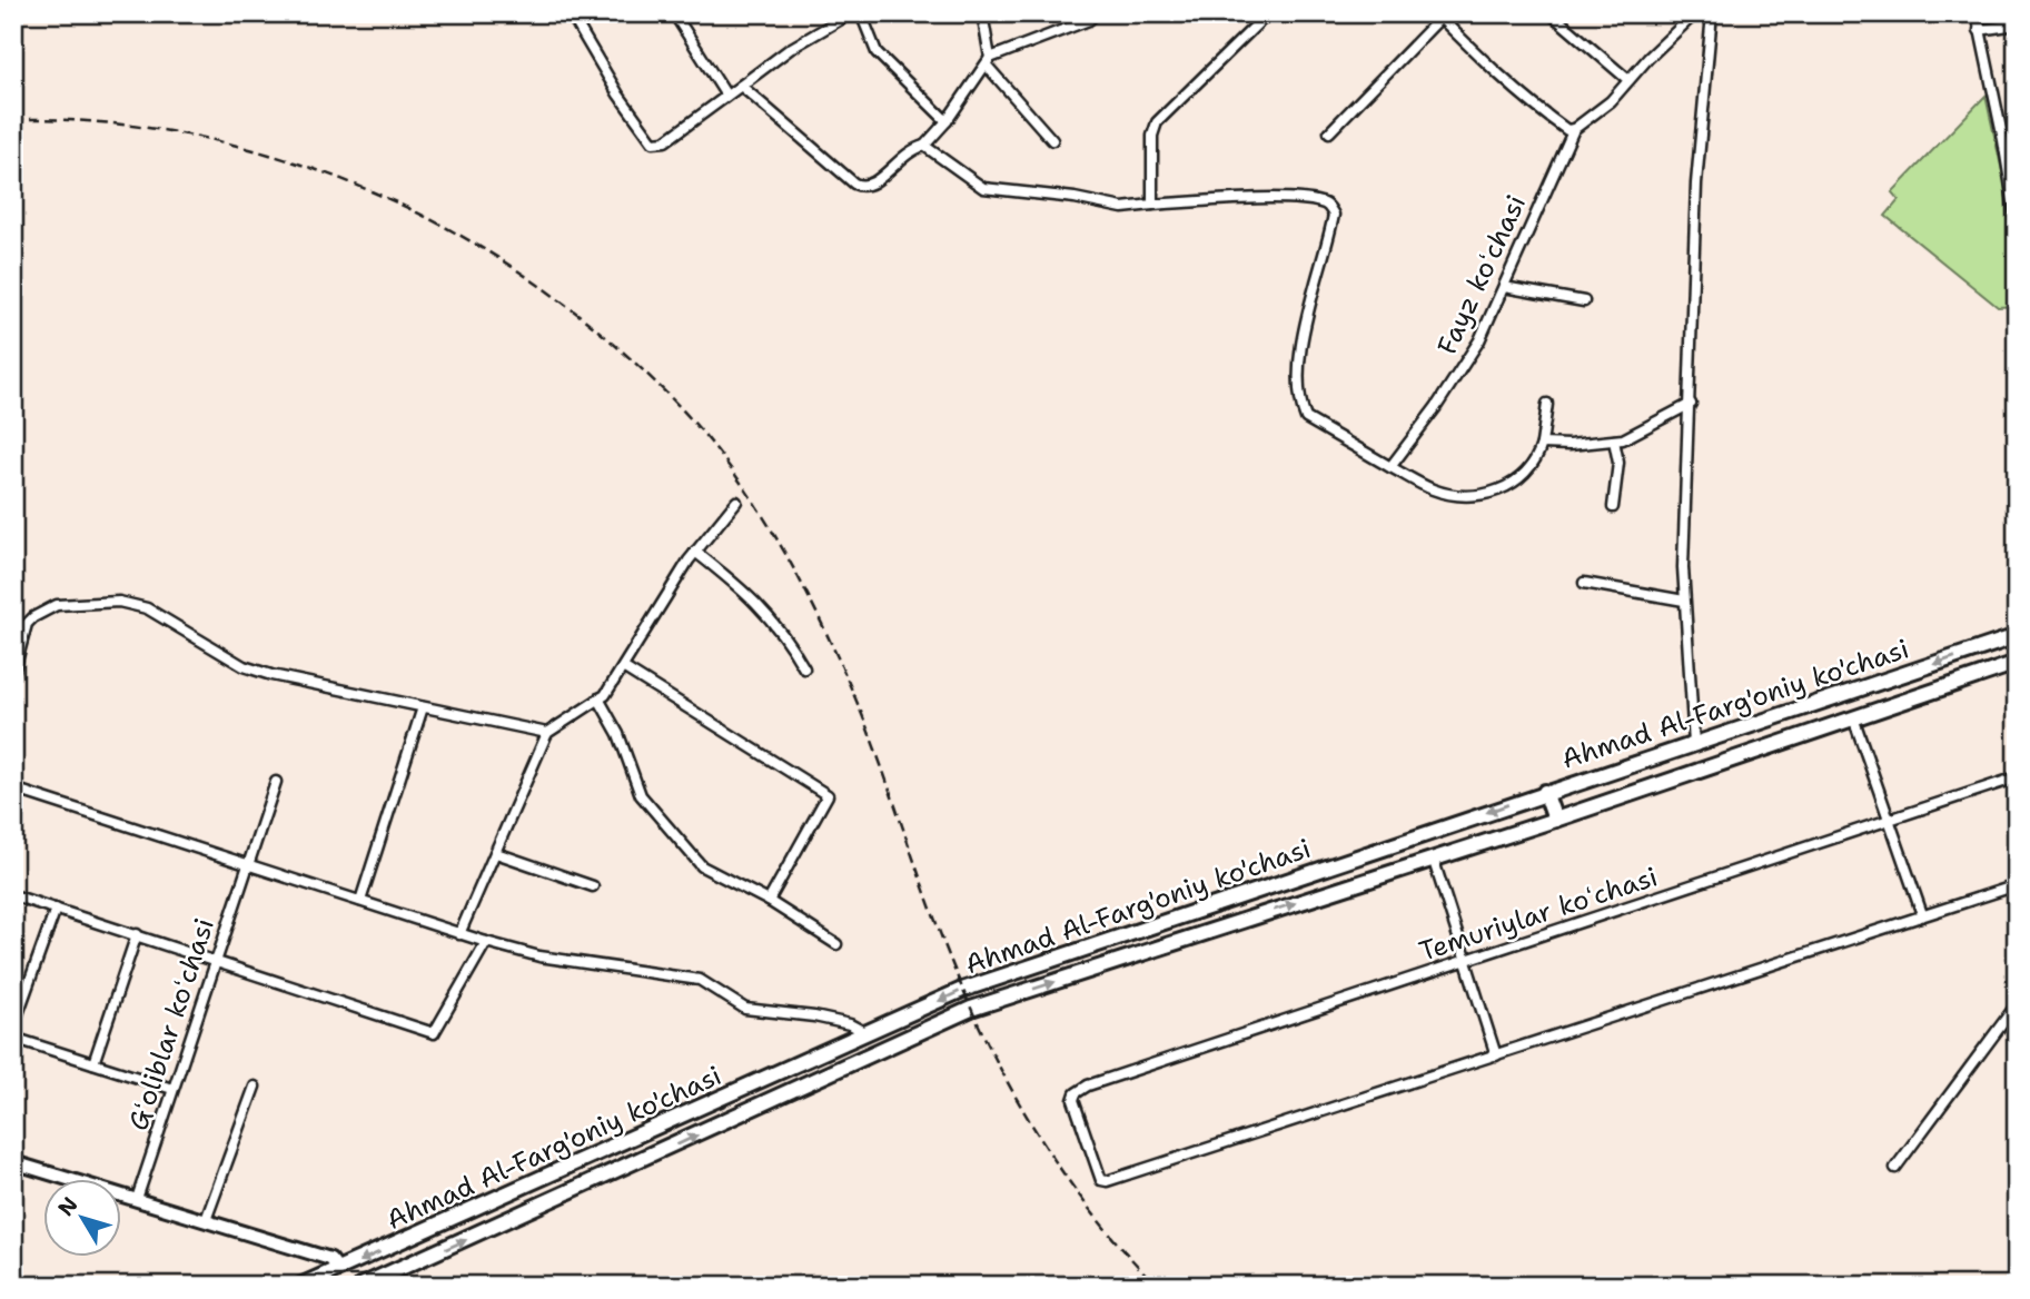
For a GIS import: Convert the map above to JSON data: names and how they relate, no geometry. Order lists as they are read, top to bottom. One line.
{"streets":{"highway":["Ahmad Al-Farg'oniy ko'chasi"],"street":["Fayz koʻchasi","Temuriylar koʻchasi","Gʻoliblar koʻchasi"]},"north":"top left"}
